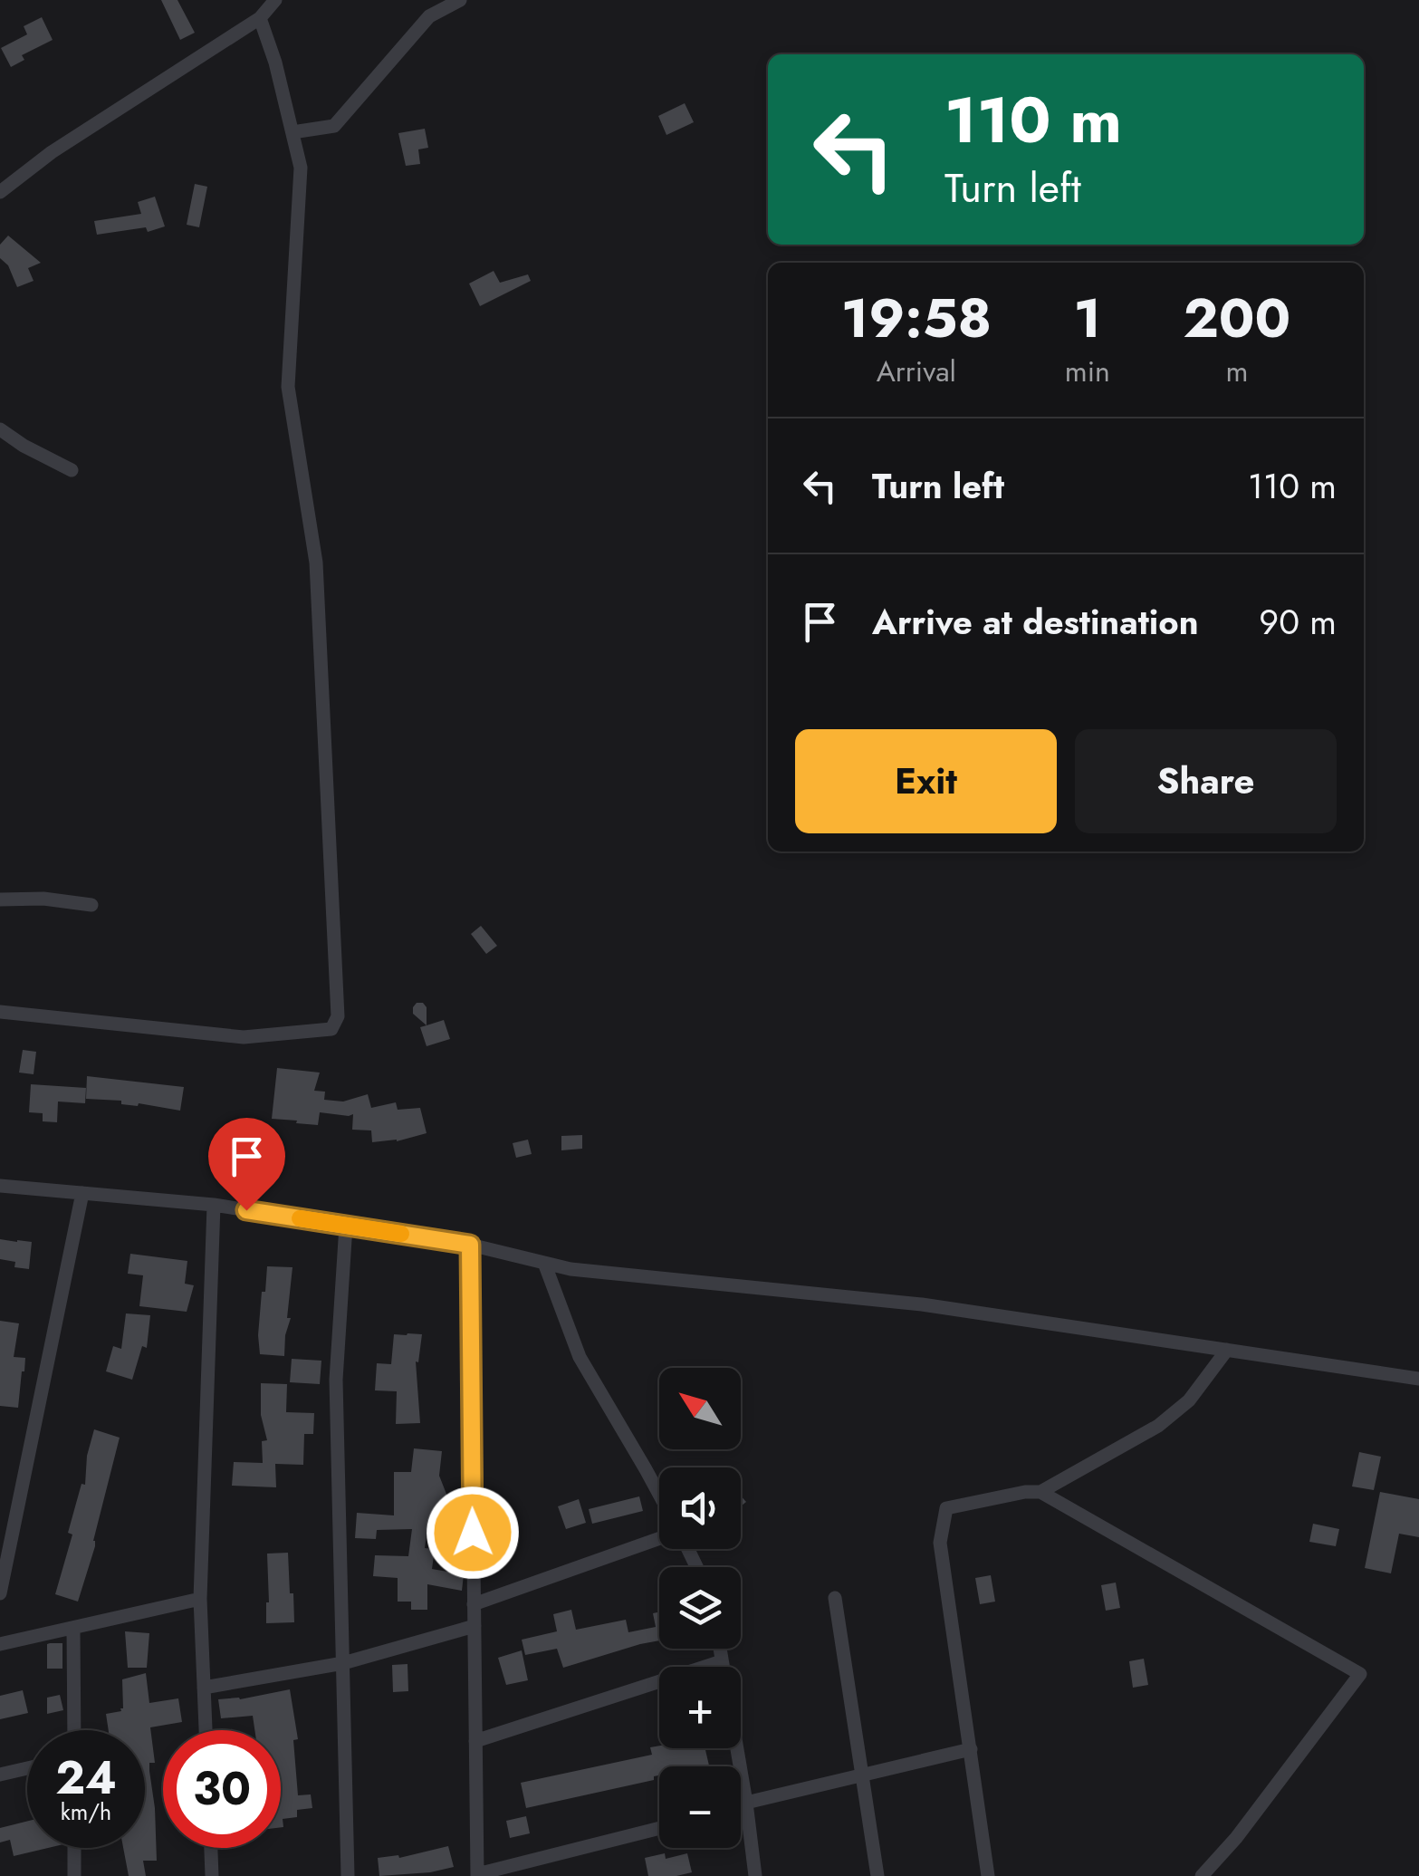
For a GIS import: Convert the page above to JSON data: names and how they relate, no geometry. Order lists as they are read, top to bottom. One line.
{"north":"top left","page":{"turn":["110 m","Turn left"],"eta":["19:58","Arrival","1","min","200","m"],"list":[{"name":"Turn left","value":"110 m"},{"name":"Arrive at destination","value":"90 m"}],"buttons":["Exit","Share"],"map_buttons":["+","−"],"speed":"24 km/h","limit":"30"}}
